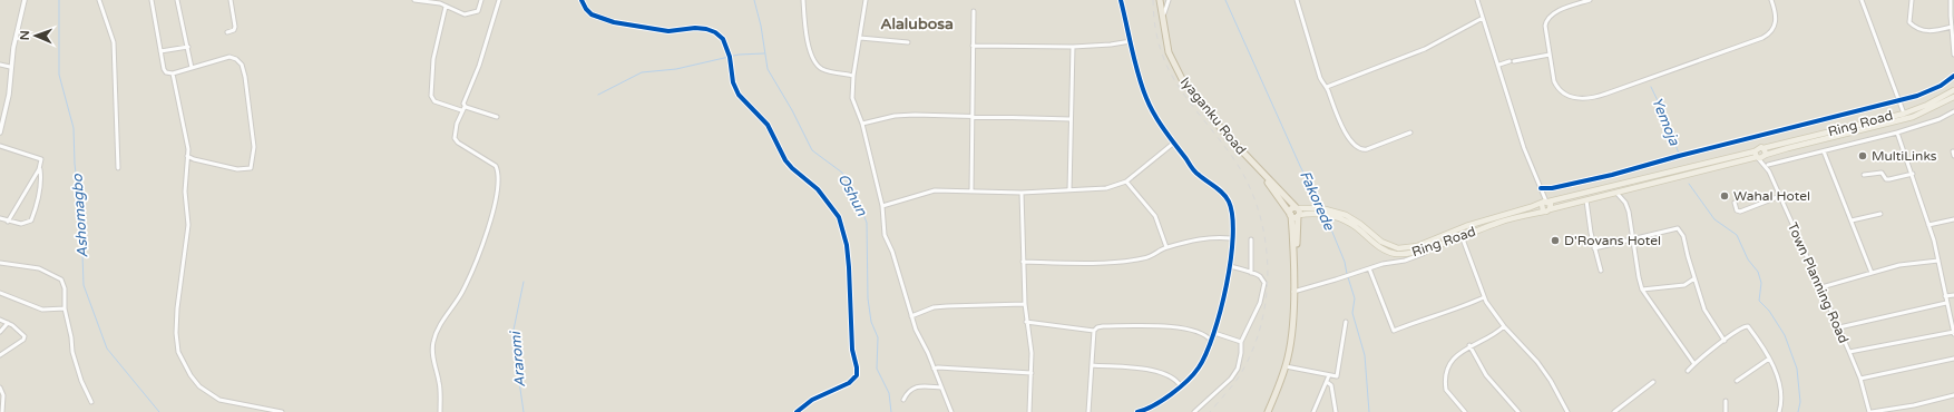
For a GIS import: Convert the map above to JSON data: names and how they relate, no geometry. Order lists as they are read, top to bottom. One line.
{"streets":{"highway":["Iyaganku Road"],"main road":["Ring Road"],"street":["Town Planning Road"]},"crossings":[["Iyaganku Road","Ring Road"],["Ring Road","Town Planning Road"]],"districts":["Alalubosa"],"water":["Yemoja","Oshun","Fakorede","Ashomagbo","Araromi"],"places":["MultiLinks","Wahal Hotel","D'Rovans Hotel"],"north":"left"}
